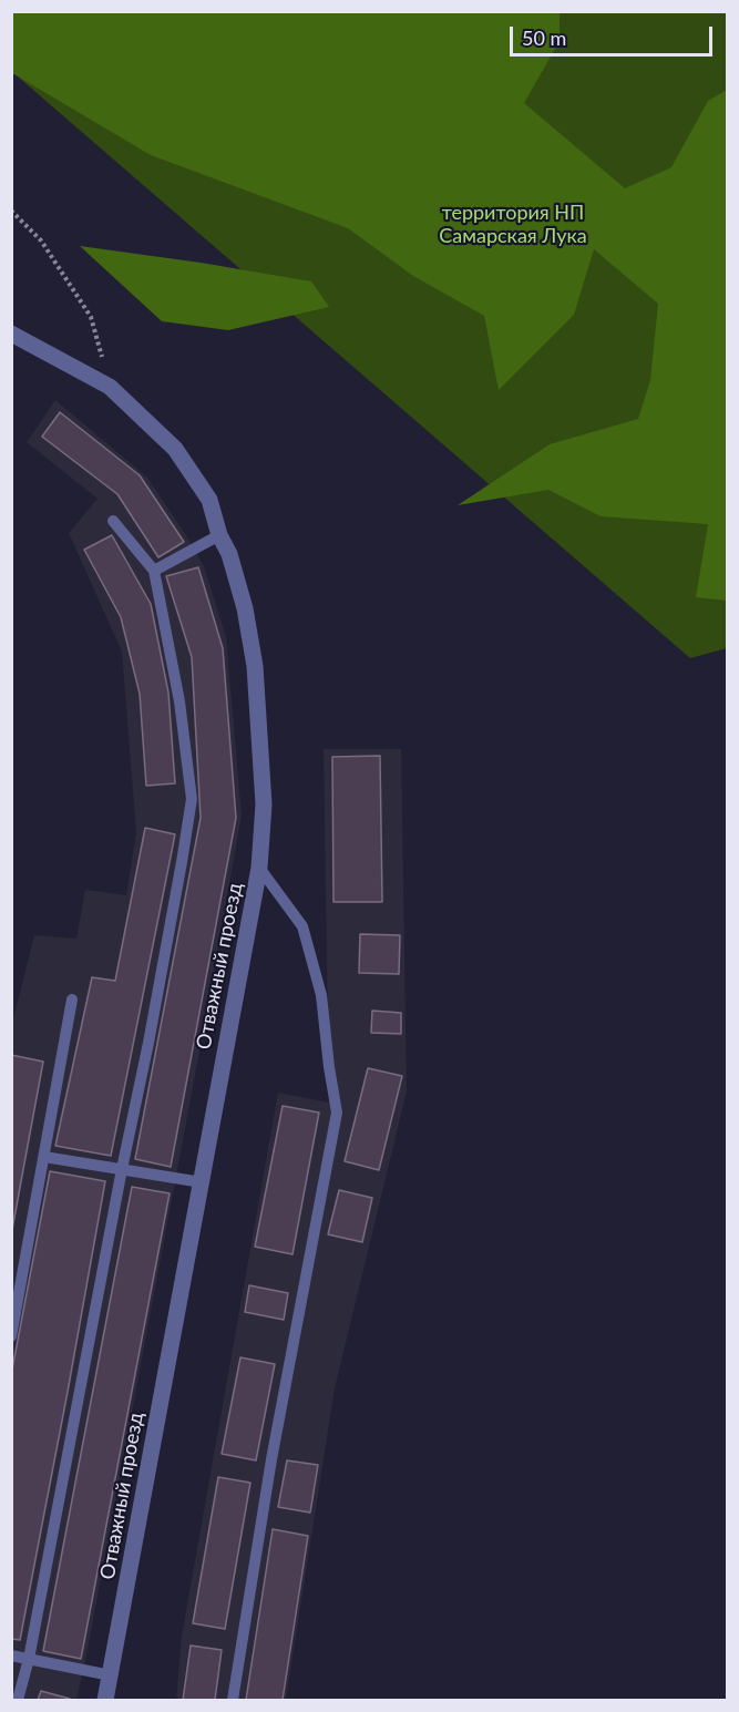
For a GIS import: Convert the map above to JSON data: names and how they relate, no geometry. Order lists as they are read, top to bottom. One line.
{"streets":{"street":["Отважный проезд"]},"parks":["территория НП Самарская Лука"],"scale_bar":"50 m"}
